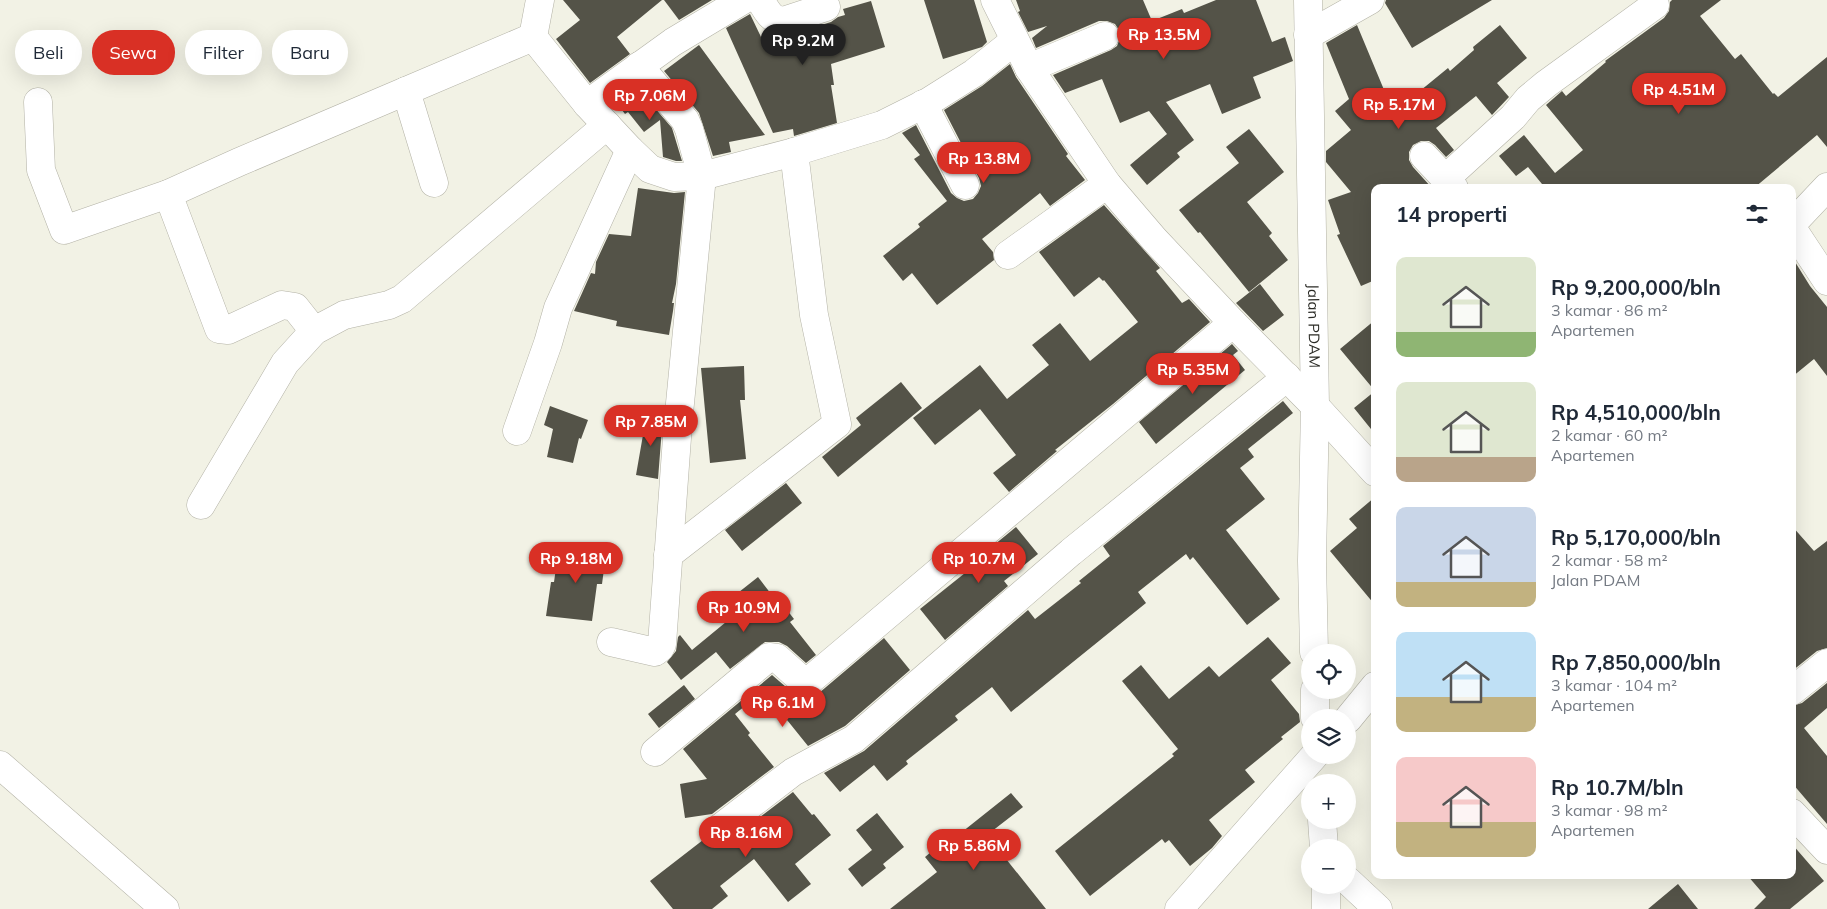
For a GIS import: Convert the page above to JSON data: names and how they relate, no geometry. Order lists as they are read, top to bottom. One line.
{"streets":{"street":["Jalan PDAM"]},"page":{"price":["Rp 13.5M","Rp 9.2M","Rp 4.51M","Rp 7.06M","Rp 5.17M","Rp 13.8M","Rp 5.35M","Rp 7.85M","Rp 9.18M","Rp 10.7M","Rp 10.9M","Rp 6.1M","Rp 8.16M","Rp 5.86M"],"chip":["Beli","Sewa","Filter","Baru"],"heading":"14 properti","list":[{"name":"Rp 9,200,000/bln","note":"3 kamar · 86 m² · Apartemen"},{"name":"Rp 4,510,000/bln","note":"2 kamar · 60 m² · Apartemen"},{"name":"Rp 5,170,000/bln","note":"2 kamar · 58 m² · Jalan PDAM"},{"name":"Rp 7,850,000/bln","note":"3 kamar · 104 m² · Apartemen"},{"name":"Rp 10.7M/bln","note":"3 kamar · 98 m² · Apartemen"}],"map_buttons":["+","−"]}}
